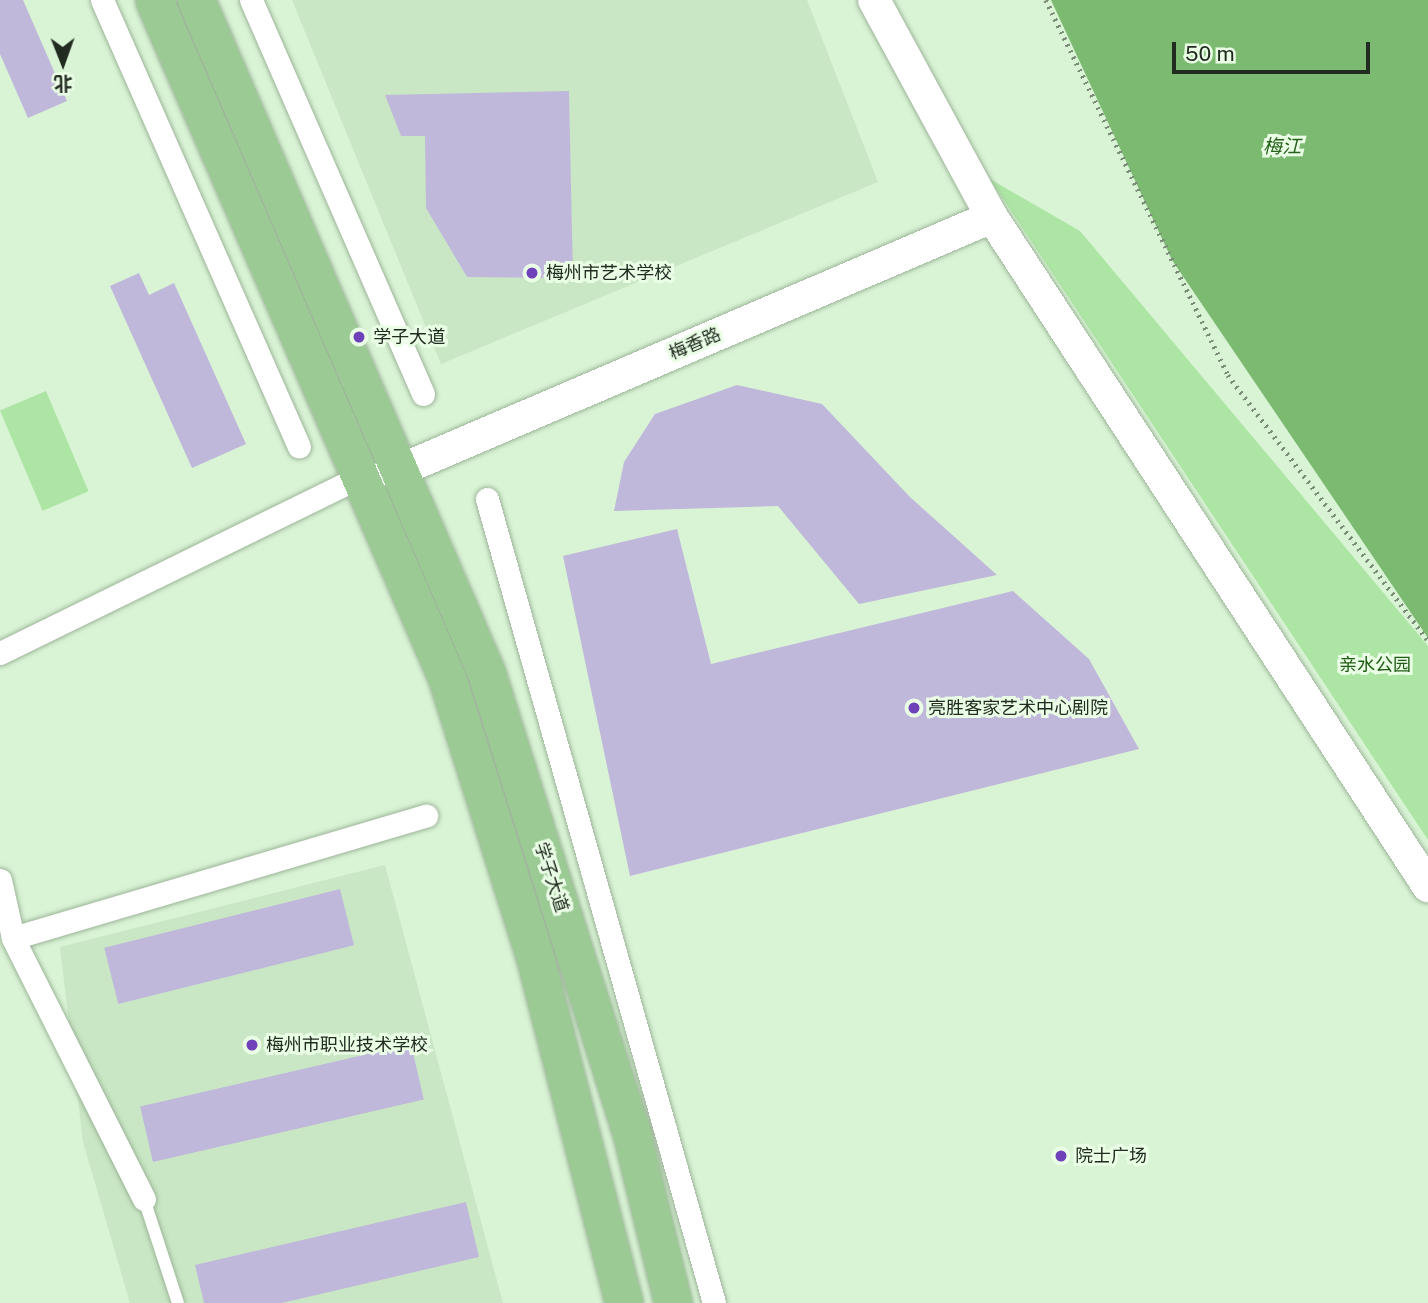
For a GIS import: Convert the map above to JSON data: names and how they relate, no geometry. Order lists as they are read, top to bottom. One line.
{"streets":{"main road":["梅香路","学子大道"]},"crossings":[["梅香路","学子大道"]],"water":["梅江"],"parks":["亲水公园"],"places":["梅州市艺术学校","学子大道","亮胜客家艺术中心剧院","梅州市职业技术学校","院士广场"],"scale_bar":"50 m","north":"bottom"}
